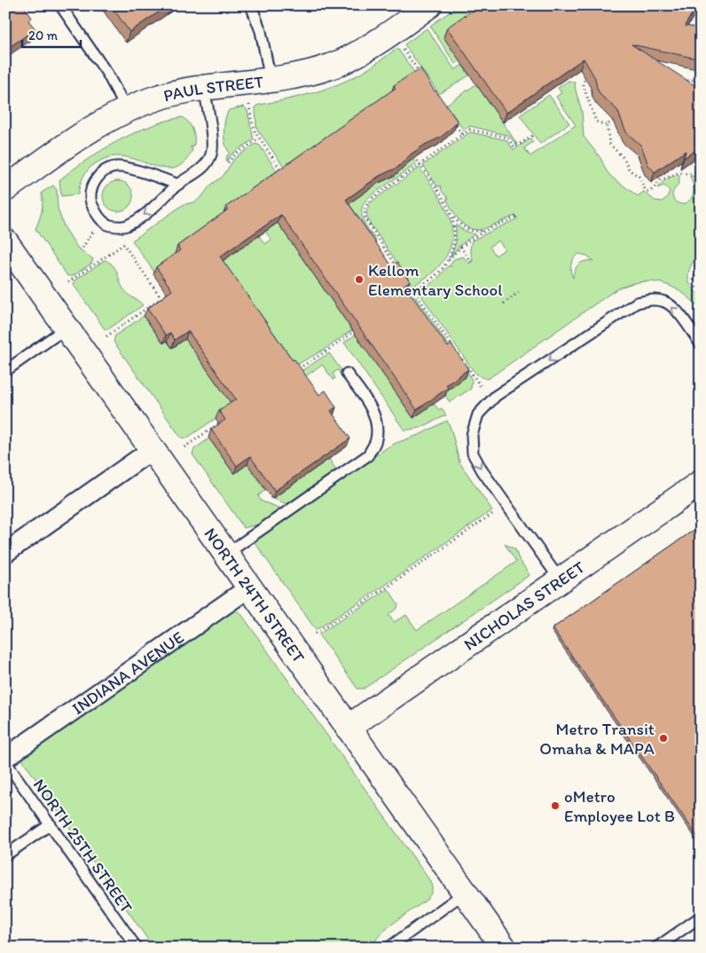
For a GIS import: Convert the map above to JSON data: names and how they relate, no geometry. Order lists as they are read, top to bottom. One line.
{"streets":{"street":["PAUL STREET","NORTH 24TH STREET","NICHOLAS STREET","INDIANA AVENUE"],"lane":["NORTH 25TH STREET"]},"crossings":[["NORTH 24TH STREET","NICHOLAS STREET"],["NORTH 24TH STREET","INDIANA AVENUE"]],"places":["Kellom Elementary School","Metro Transit Omaha & MAPA","oMetro Employee Lot B"],"scale_bar":"20 m"}
